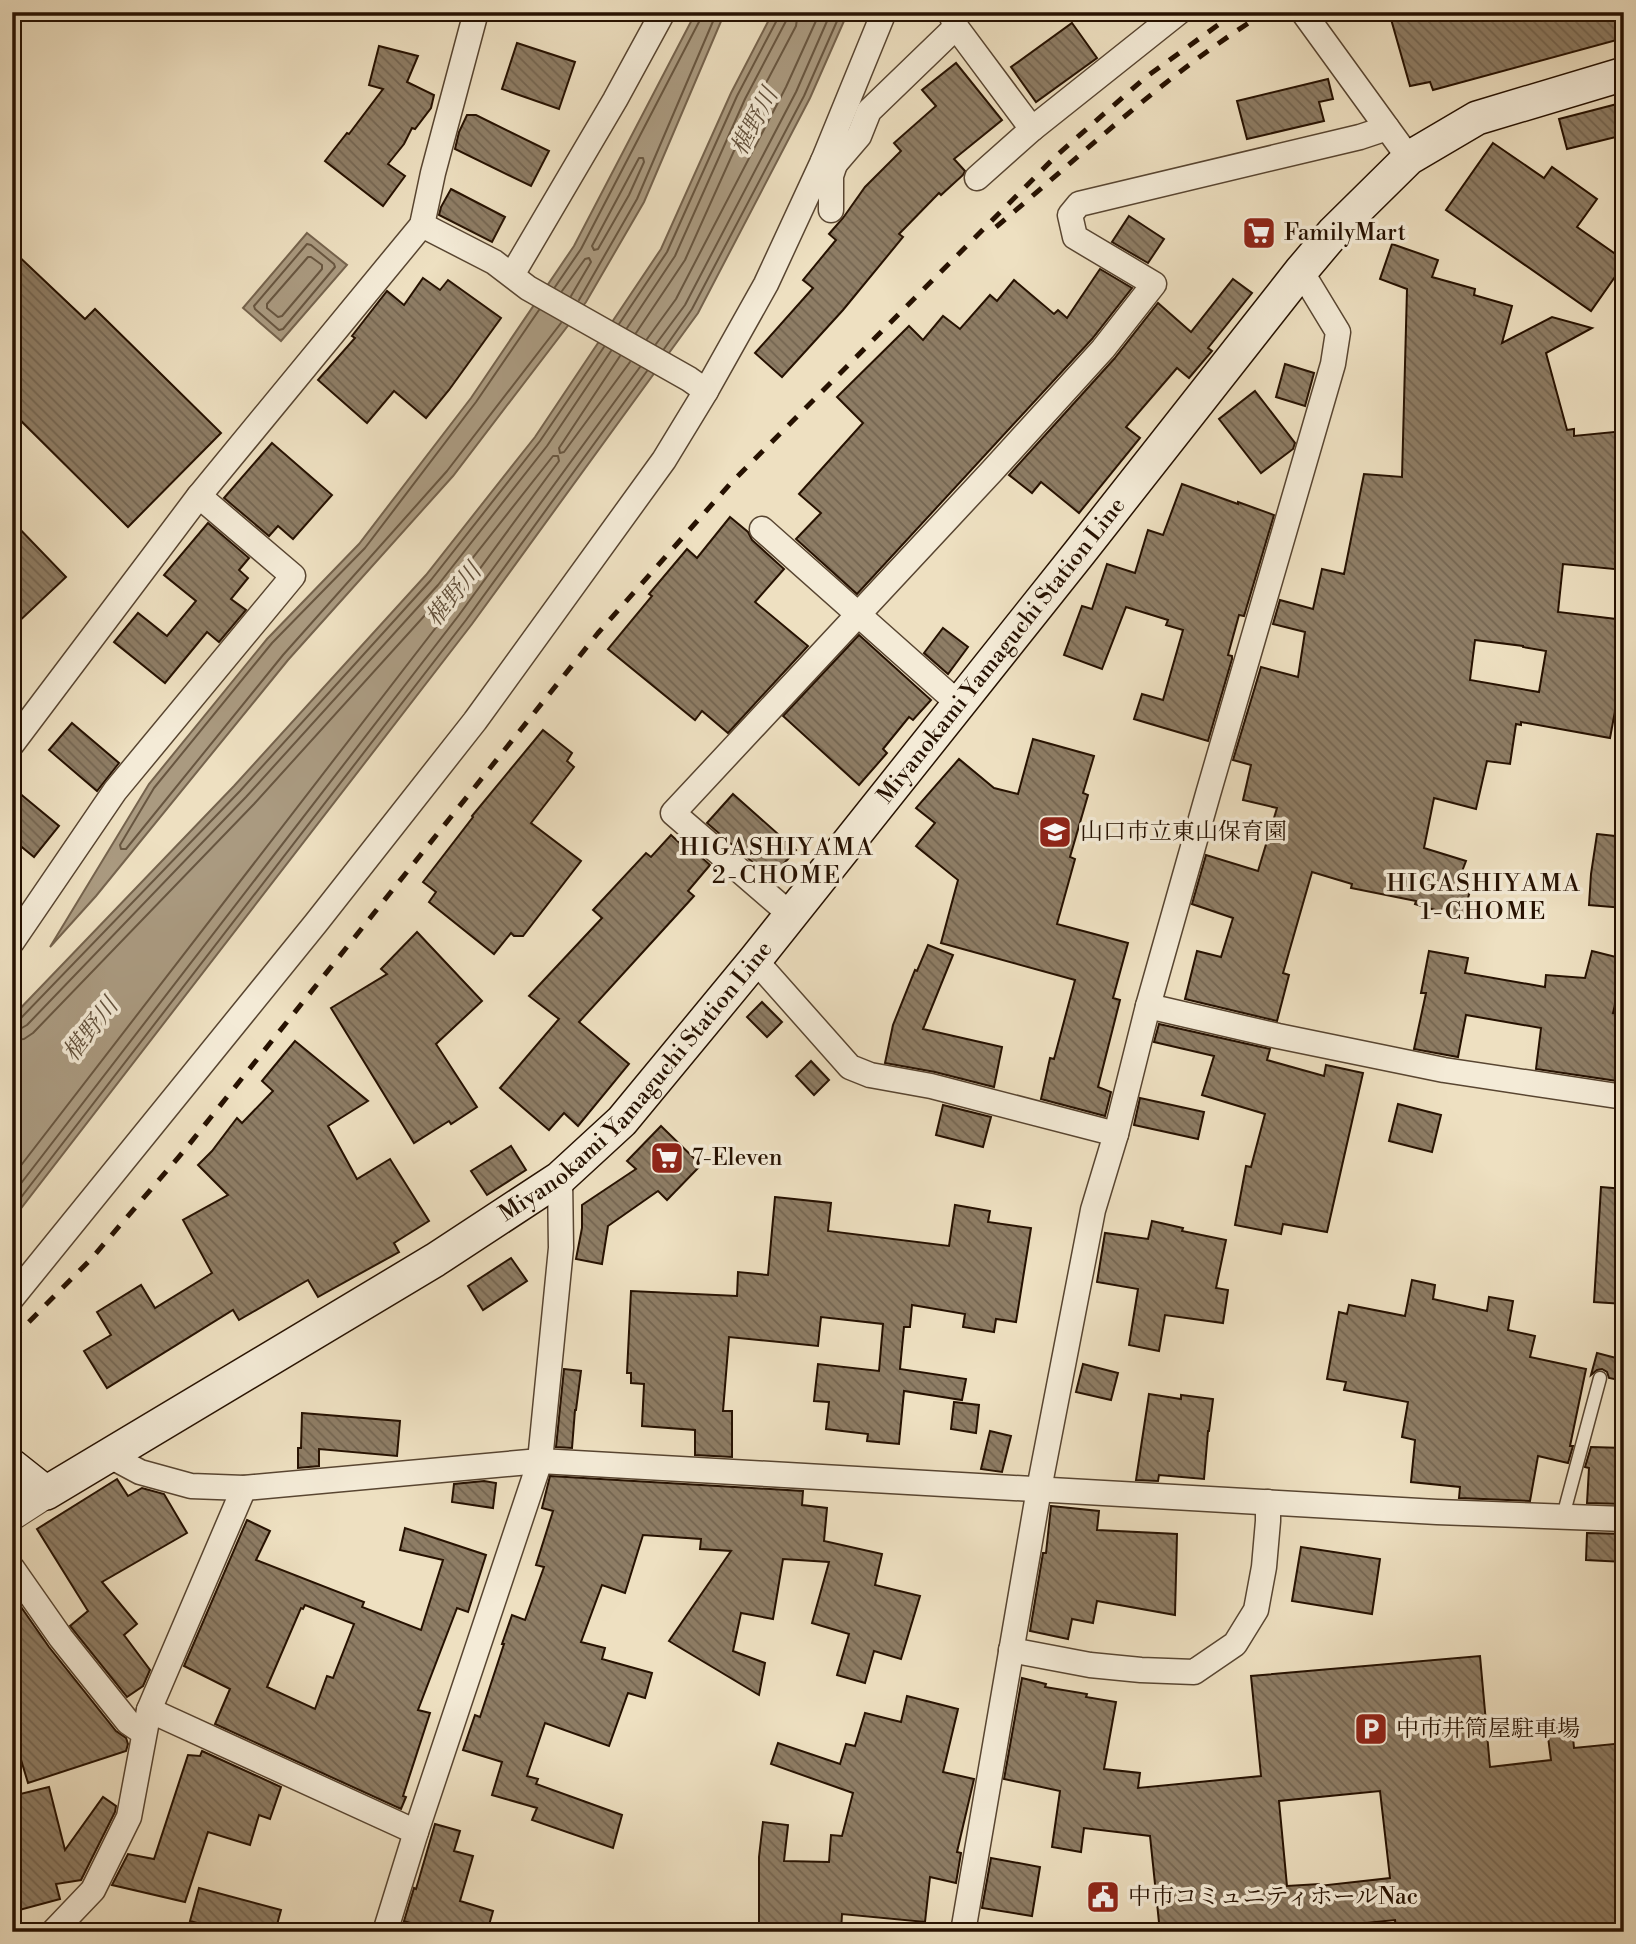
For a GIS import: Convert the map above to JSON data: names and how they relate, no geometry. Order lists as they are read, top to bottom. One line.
{"streets":{"main road":["Miyanokami Yamaguchi Station Line"]},"districts":["HIGASHIYAMA 2-CHOME","HIGASHIYAMA 1-CHOME"],"water":["椹野川"],"places":{"supermarket":["FamilyMart","7-Eleven"],"school or university":["山口市立東山保育園"],"parking":["中市井筒屋駐車場"],"public building":["中市コミュニティホールNac"]}}
